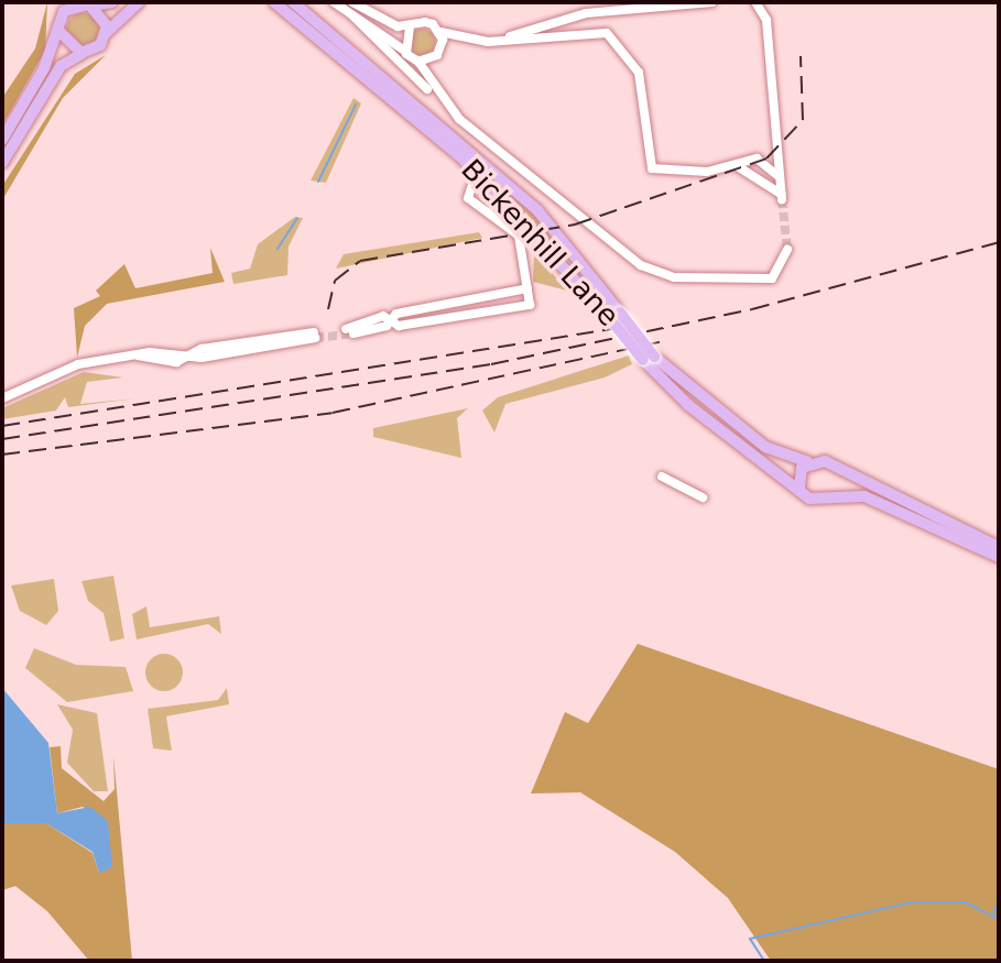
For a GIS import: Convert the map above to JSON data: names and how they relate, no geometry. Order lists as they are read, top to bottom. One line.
{"streets":{"main road":["Bickenhill Lane"]}}
